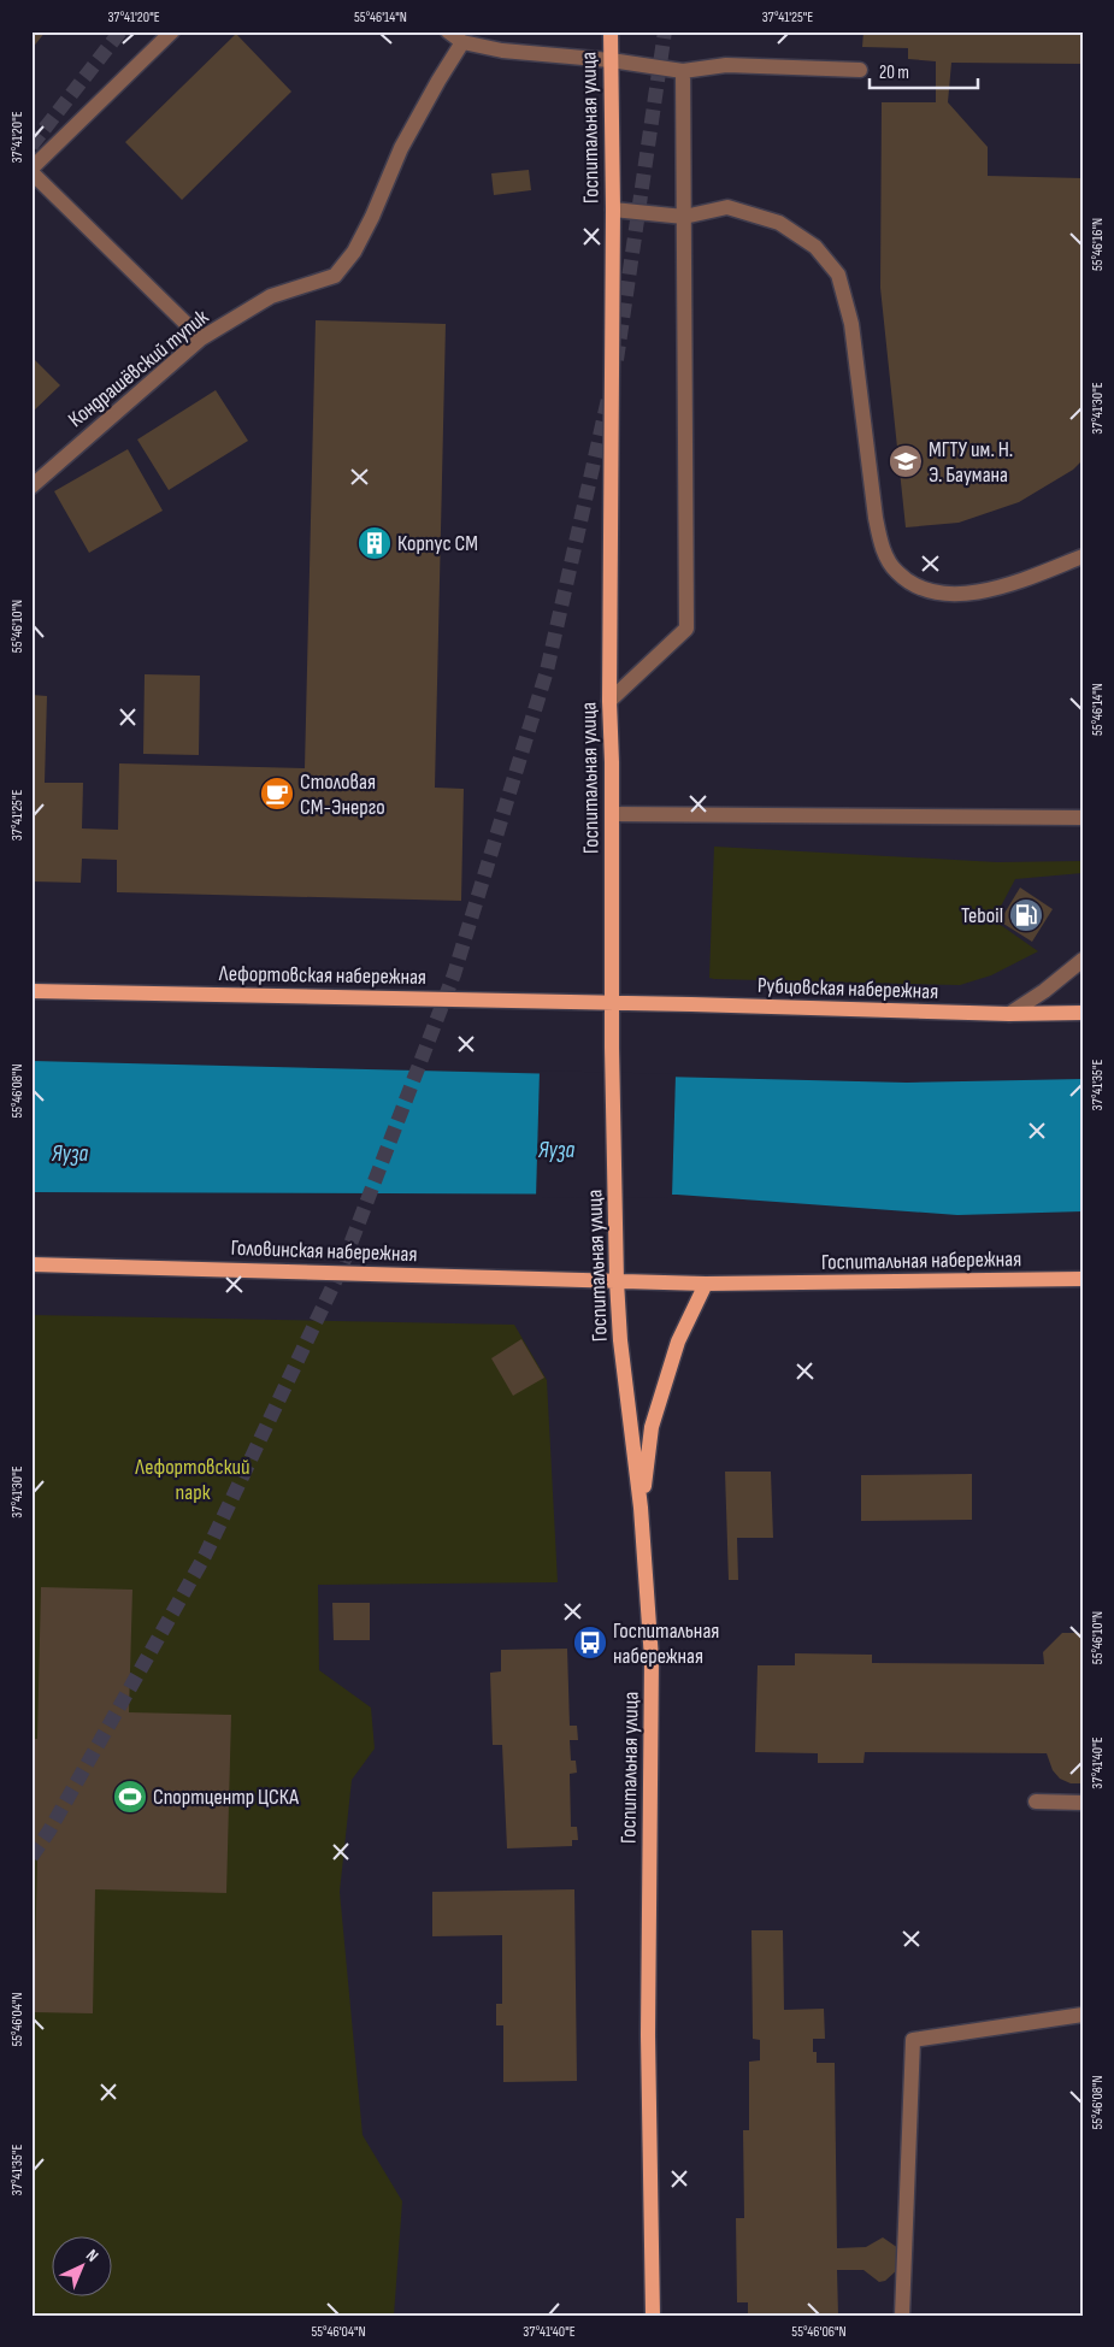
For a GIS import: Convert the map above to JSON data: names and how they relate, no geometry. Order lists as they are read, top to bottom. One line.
{"streets":{"main road":["Госпитальная улица","Лефортовская набережная","Рубцовская набережная","Головинская набережная","Госпитальная набережная"],"street":["Кондрашёвский тупик"]},"crossings":[["Госпитальная улица","Лефортовская набережная"],["Госпитальная улица","Рубцовская набережная"],["Госпитальная улица","Головинская набережная"],["Госпитальная улица","Госпитальная набережная"],["Лефортовская набережная","Рубцовская набережная"],["Головинская набережная","Госпитальная набережная"]],"water":["Яуза"],"parks":["Лефортовский парк"],"places":{"school or university":["МГТУ им. Н. Э. Баумана"],"building":["Корпус СМ"],"cafe":["Столовая СМ-Энерго"],"fuel station":["Teboil"],"bus stop":["Госпитальная набережная"],"sports":["Спортцентр ЦСКА"]},"scale_bar":"20 m","north":"top right","coordinates":["37°41'20\"E","55°46'14\"N","37°41'25\"E","55°46'16\"N","37°41'30\"E","55°46'10\"N","37°41'35\"E","55°46'08\"N","37°41'40\"E","55°46'04\"N","55°46'06\"N"]}
